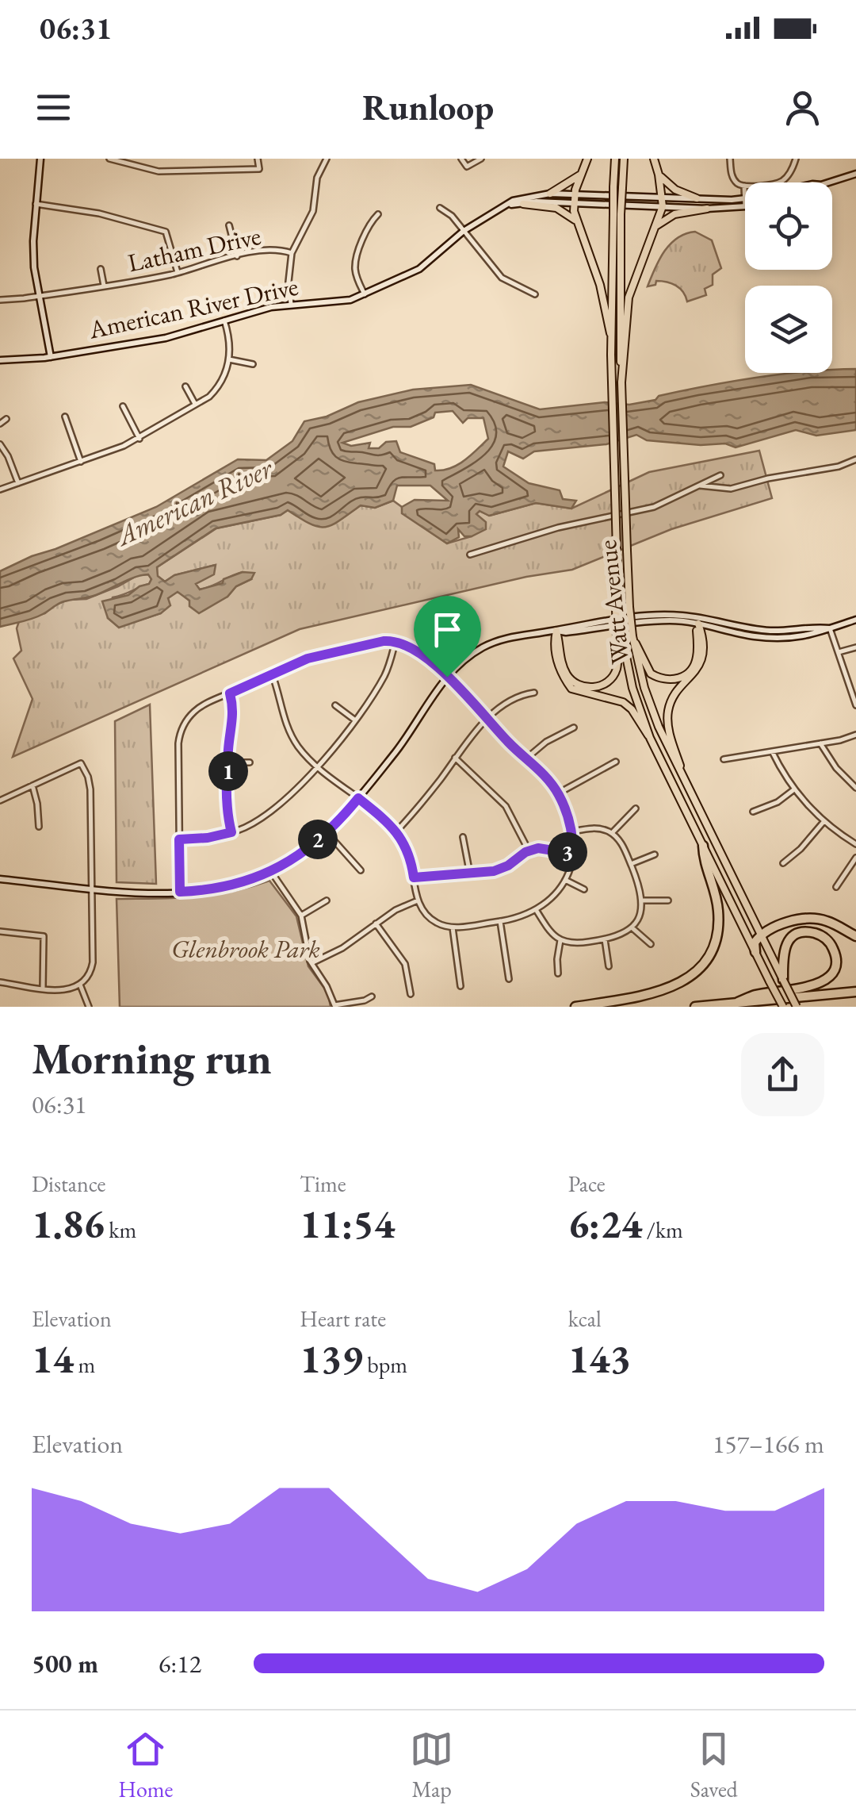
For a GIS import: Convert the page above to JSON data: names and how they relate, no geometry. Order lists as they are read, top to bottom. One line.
{"streets":{"main road":["Watt Avenue"],"street":["Latham Drive","American River Drive"]},"water":["American River"],"parks":["Glenbrook Park"],"page":{"status":"06:31","header":"Runloop","pins":["1","2","3"],"heading":["Morning run","06:31"],"stats":[["Distance","1.86 km"],["Time","11:54"],["Pace","6:24 /km"],["Elevation","14 m"],["Heart rate","139 bpm"],["kcal","143"]],"chart":["Elevation","157–166 m"],"list":[{"name":"500 m","note":"6:12"}],"tabs":["Home","Map","Saved"]}}
